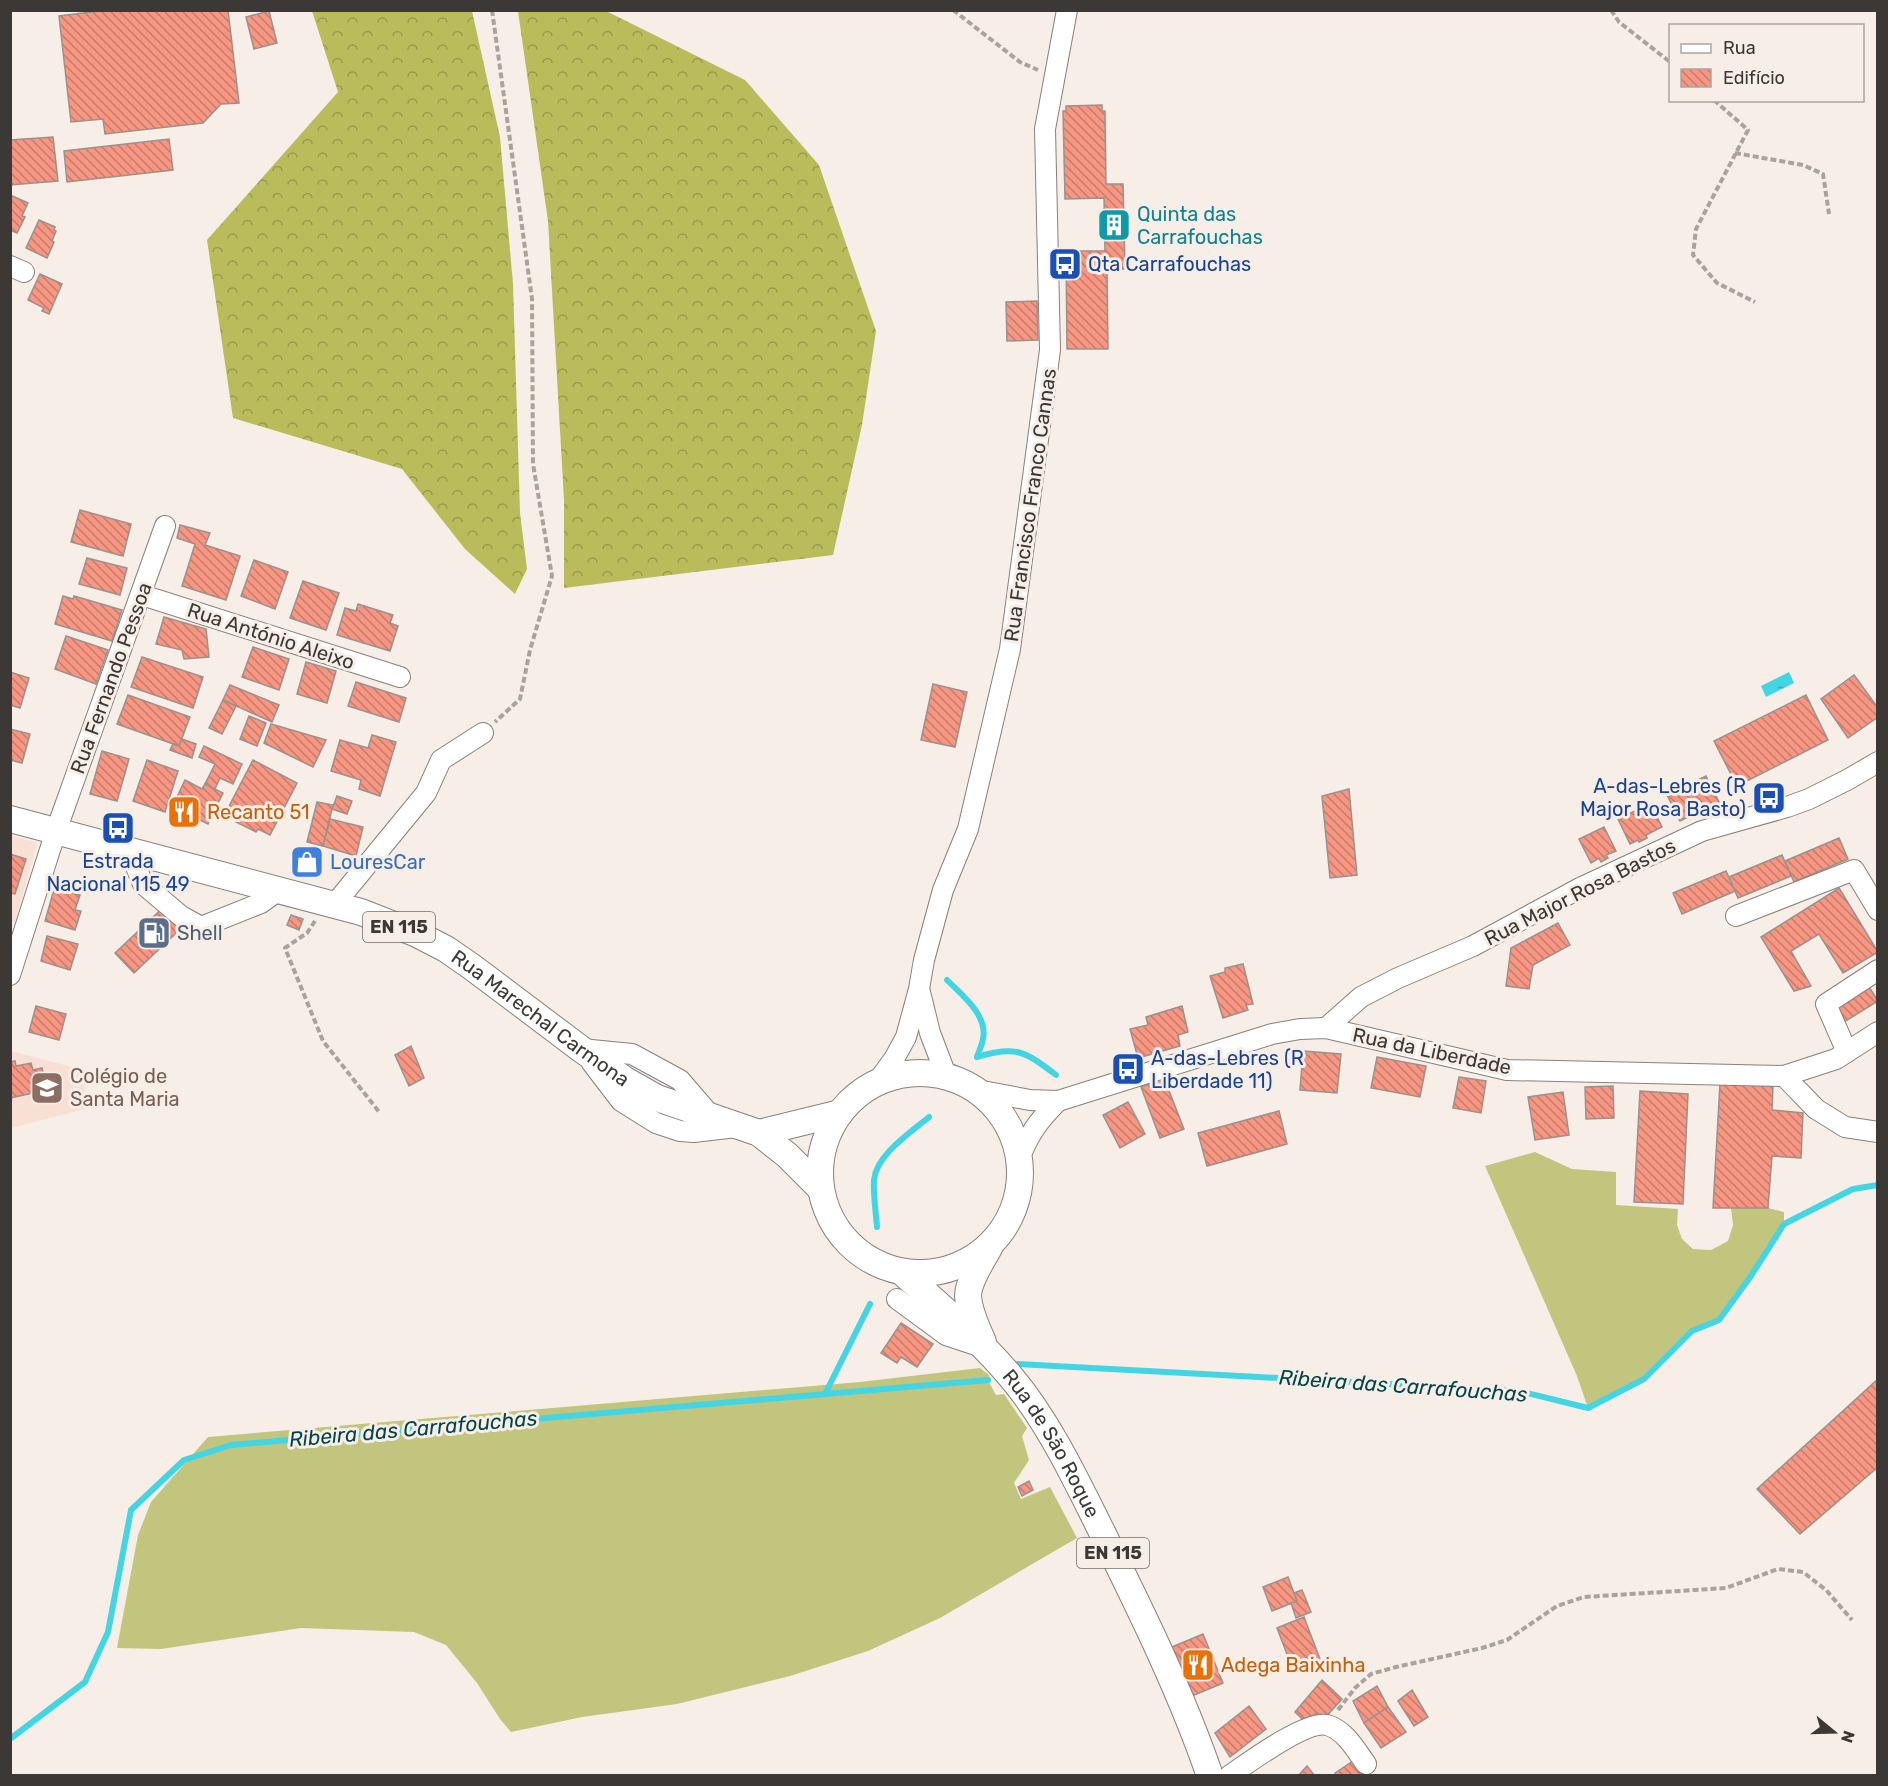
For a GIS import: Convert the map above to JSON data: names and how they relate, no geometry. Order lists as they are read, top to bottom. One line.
{"streets":{"main road":["EN 115","Rua Marechal Carmona","Rua de São Roque"],"street":["Rua Francisco Franco Cannas","Rua António Aleixo","Rua Fernando Pessoa","Rua Major Rosa Bastos","Rua da Liberdade"]},"crossings":[["Rua Francisco Franco Cannas","EN 115"],["Rua Francisco Franco Cannas","Rua Marechal Carmona"],["Rua Francisco Franco Cannas","Rua da Liberdade"],["Rua Francisco Franco Cannas","Rua de São Roque"],["Rua António Aleixo","Rua Fernando Pessoa"],["Rua Fernando Pessoa","Rua Marechal Carmona"],["Rua Major Rosa Bastos","Rua da Liberdade"],["EN 115","Rua Marechal Carmona"],["EN 115","Rua da Liberdade"],["EN 115","Rua de São Roque"],["Rua Marechal Carmona","Rua da Liberdade"],["Rua Marechal Carmona","Rua de São Roque"],["Rua da Liberdade","Rua de São Roque"]],"water":["Ribeira das Carrafouchas"],"places":{"building":["Quinta das Carrafouchas"],"bus stop":["Qta Carrafouchas","A-das-Lebres (R Major Rosa Basto)","Estrada Nacional 115 49","A-das-Lebres (R Liberdade 11)"],"restaurant":["Recanto 51","Adega Baixinha"],"shop":["LouresCar"],"fuel station":["Shell"],"school or university":["Colégio de Santa Maria"]},"legend":["Rua","Edifício"],"north":"right"}
